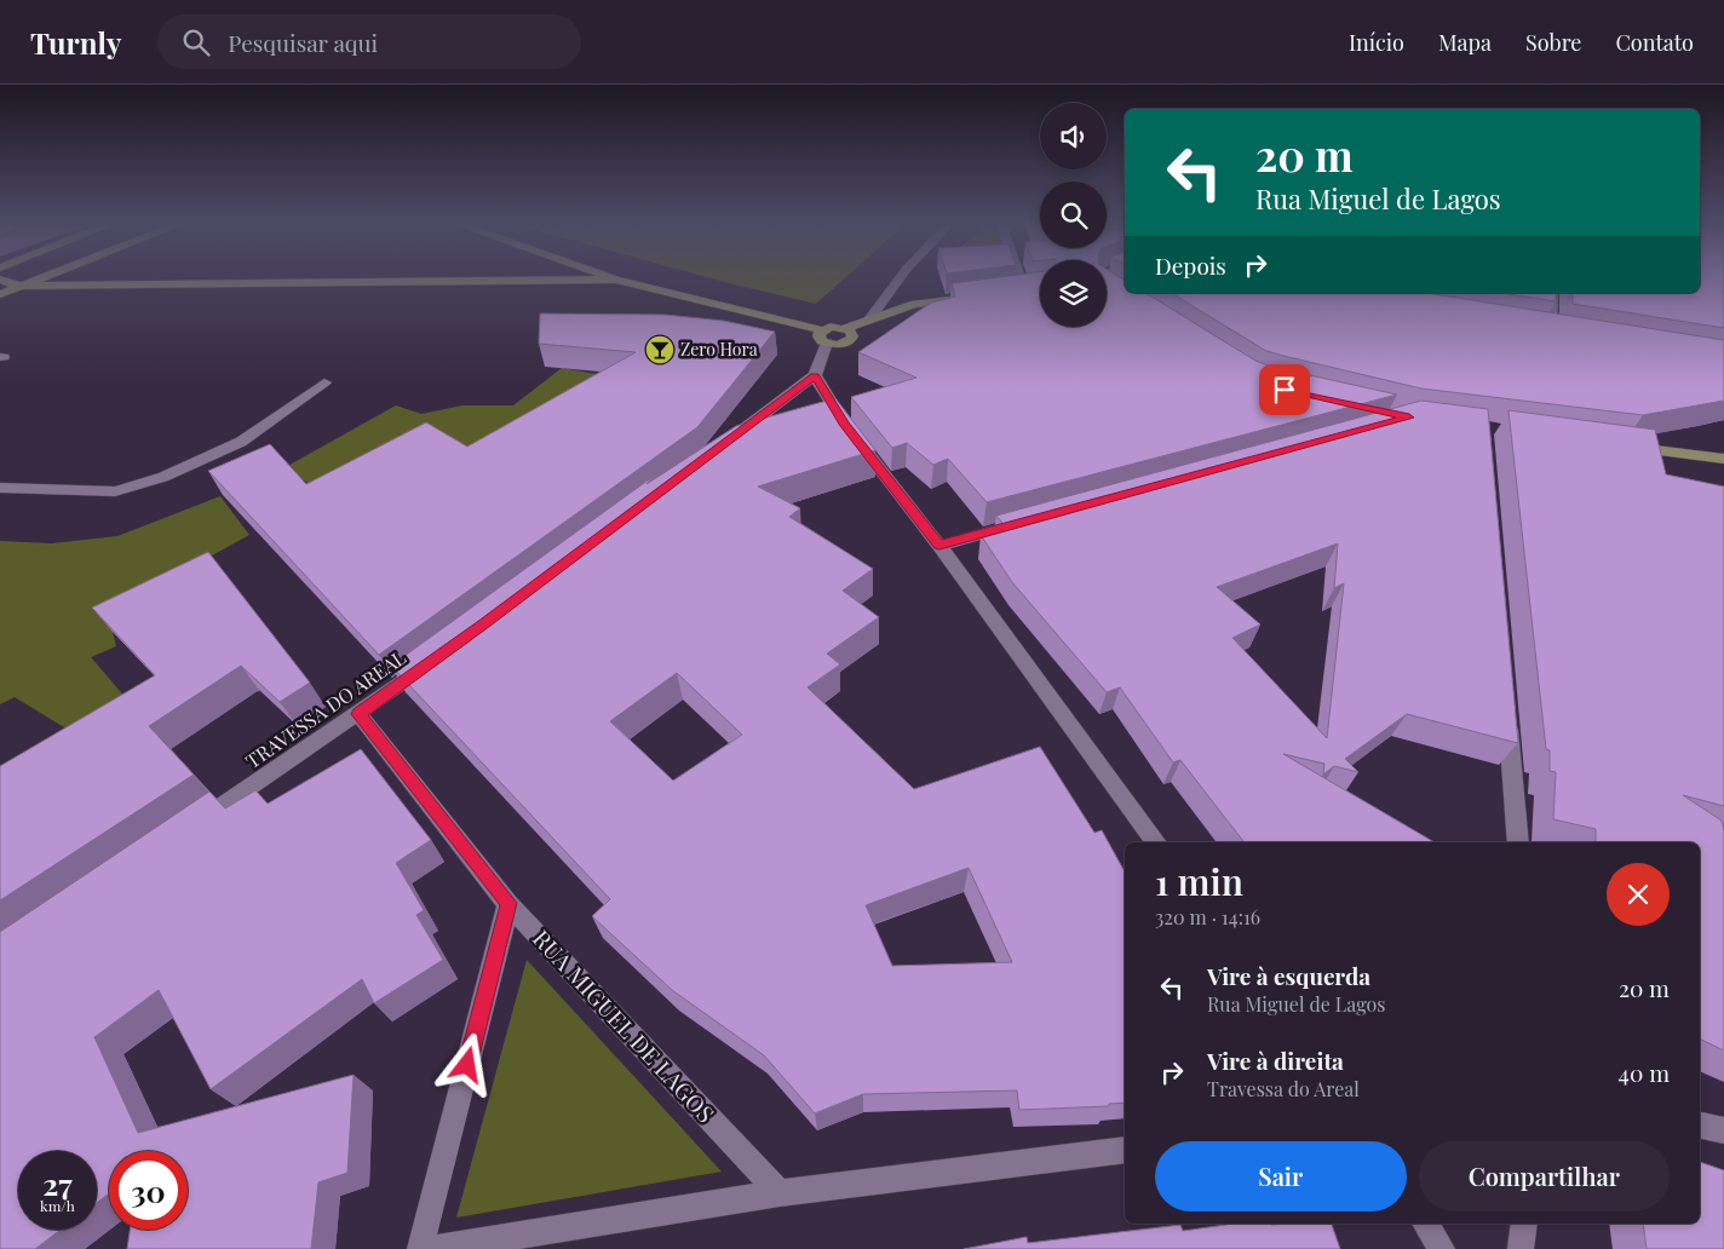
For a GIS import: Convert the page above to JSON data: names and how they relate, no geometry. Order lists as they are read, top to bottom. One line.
{"streets":{"street":["TRAVESSA DO AREAL","RUA MIGUEL DE LAGOS"]},"crossings":[["TRAVESSA DO AREAL","RUA MIGUEL DE LAGOS"]],"places":{"bar":["Zero Hora"]},"page":{"header":"Turnly","search":"Pesquisar aqui","nav":["Início","Mapa","Sobre","Contato"],"turn":["20 m","Rua Miguel de Lagos"],"then":"Depois","heading":["1 min","320 m · 14:16"],"list":[{"name":"Vire à esquerda","note":"Rua Miguel de Lagos","value":"20 m"},{"name":"Vire à direita","note":"Travessa do Areal","value":"40 m"}],"buttons":["Sair","Compartilhar"],"speed":"27 km/h","limit":"30"}}
